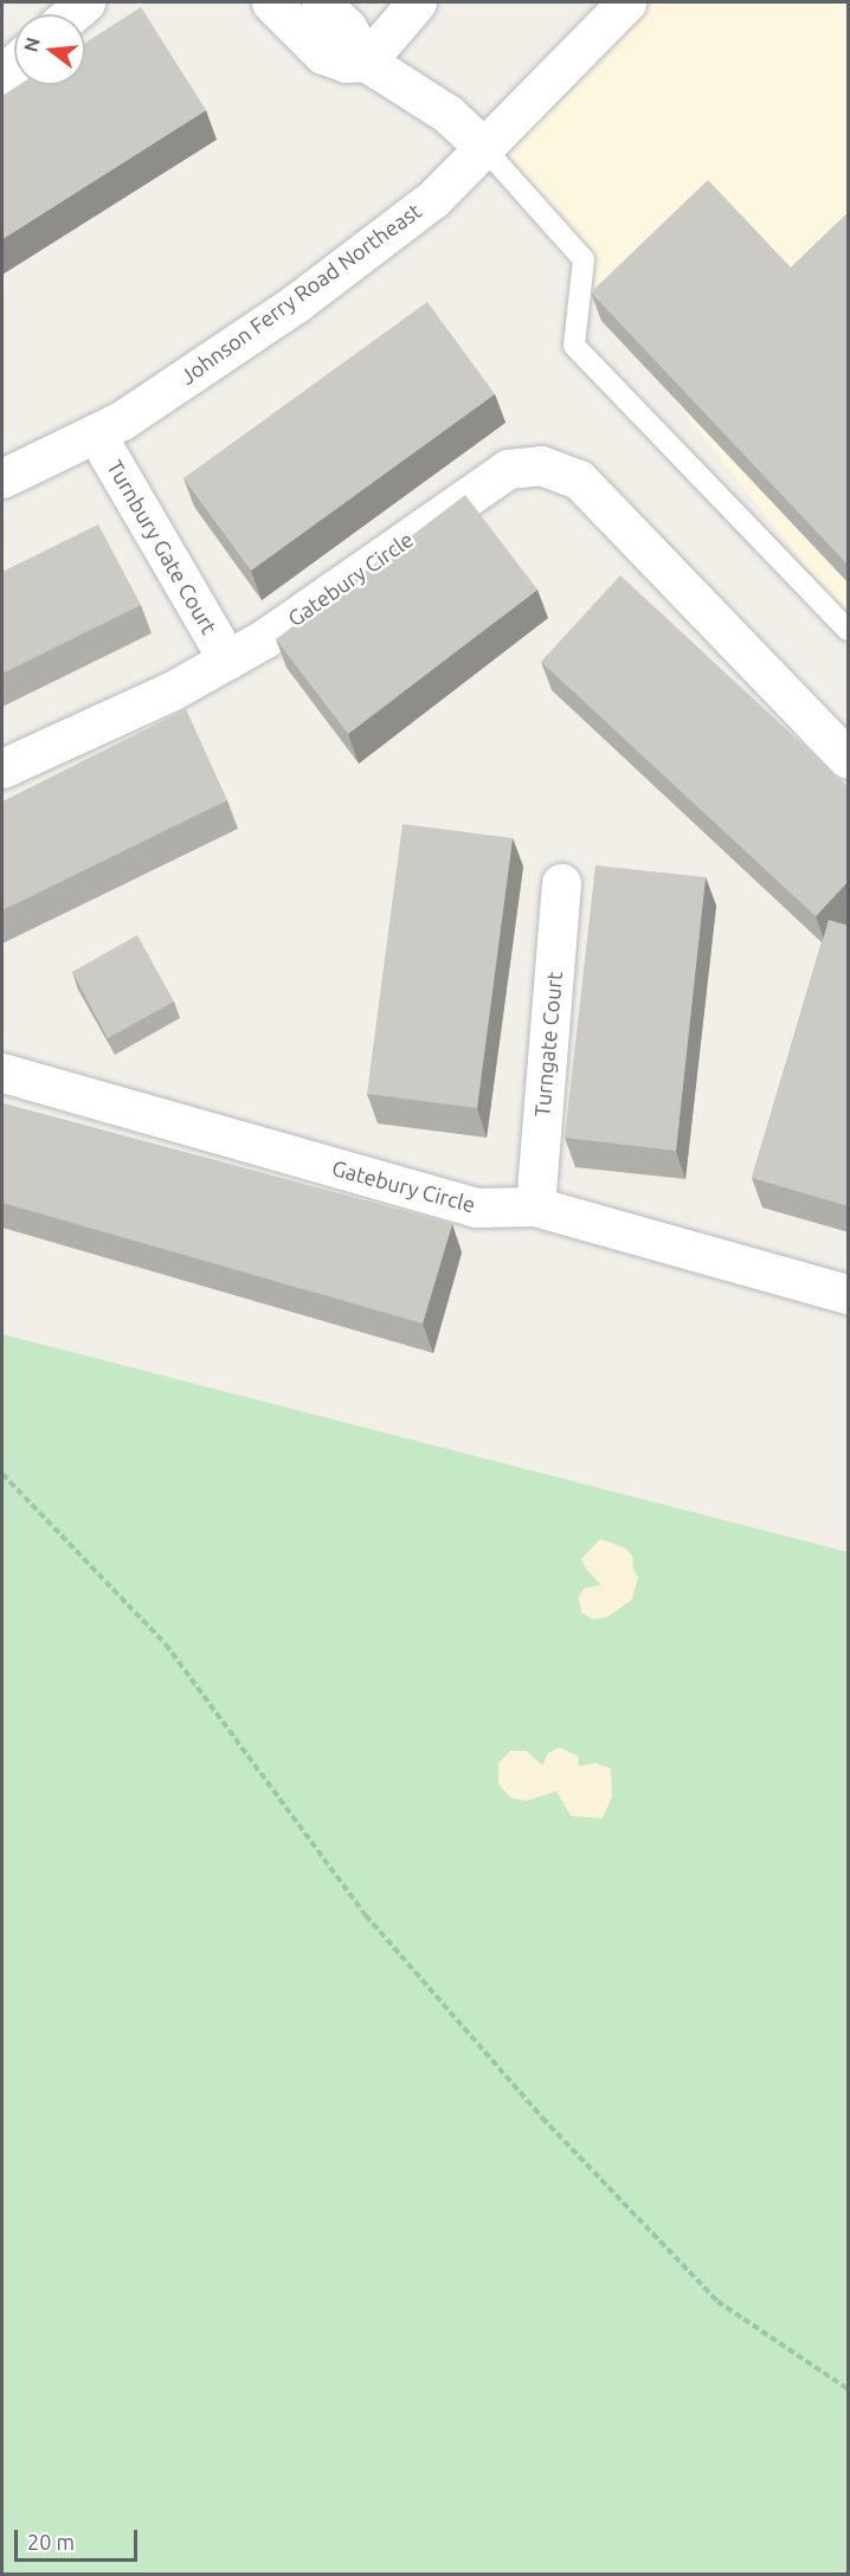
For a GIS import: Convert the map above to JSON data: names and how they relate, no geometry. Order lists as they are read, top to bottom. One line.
{"streets":{"street":["Johnson Ferry Road Northeast","Turnbury Gate Court","Gatebury Circle","Turngate Court"]},"crossings":[["Johnson Ferry Road Northeast","Turnbury Gate Court"],["Turnbury Gate Court","Gatebury Circle"],["Gatebury Circle","Turngate Court"]],"scale_bar":"20 m","north":"left"}
